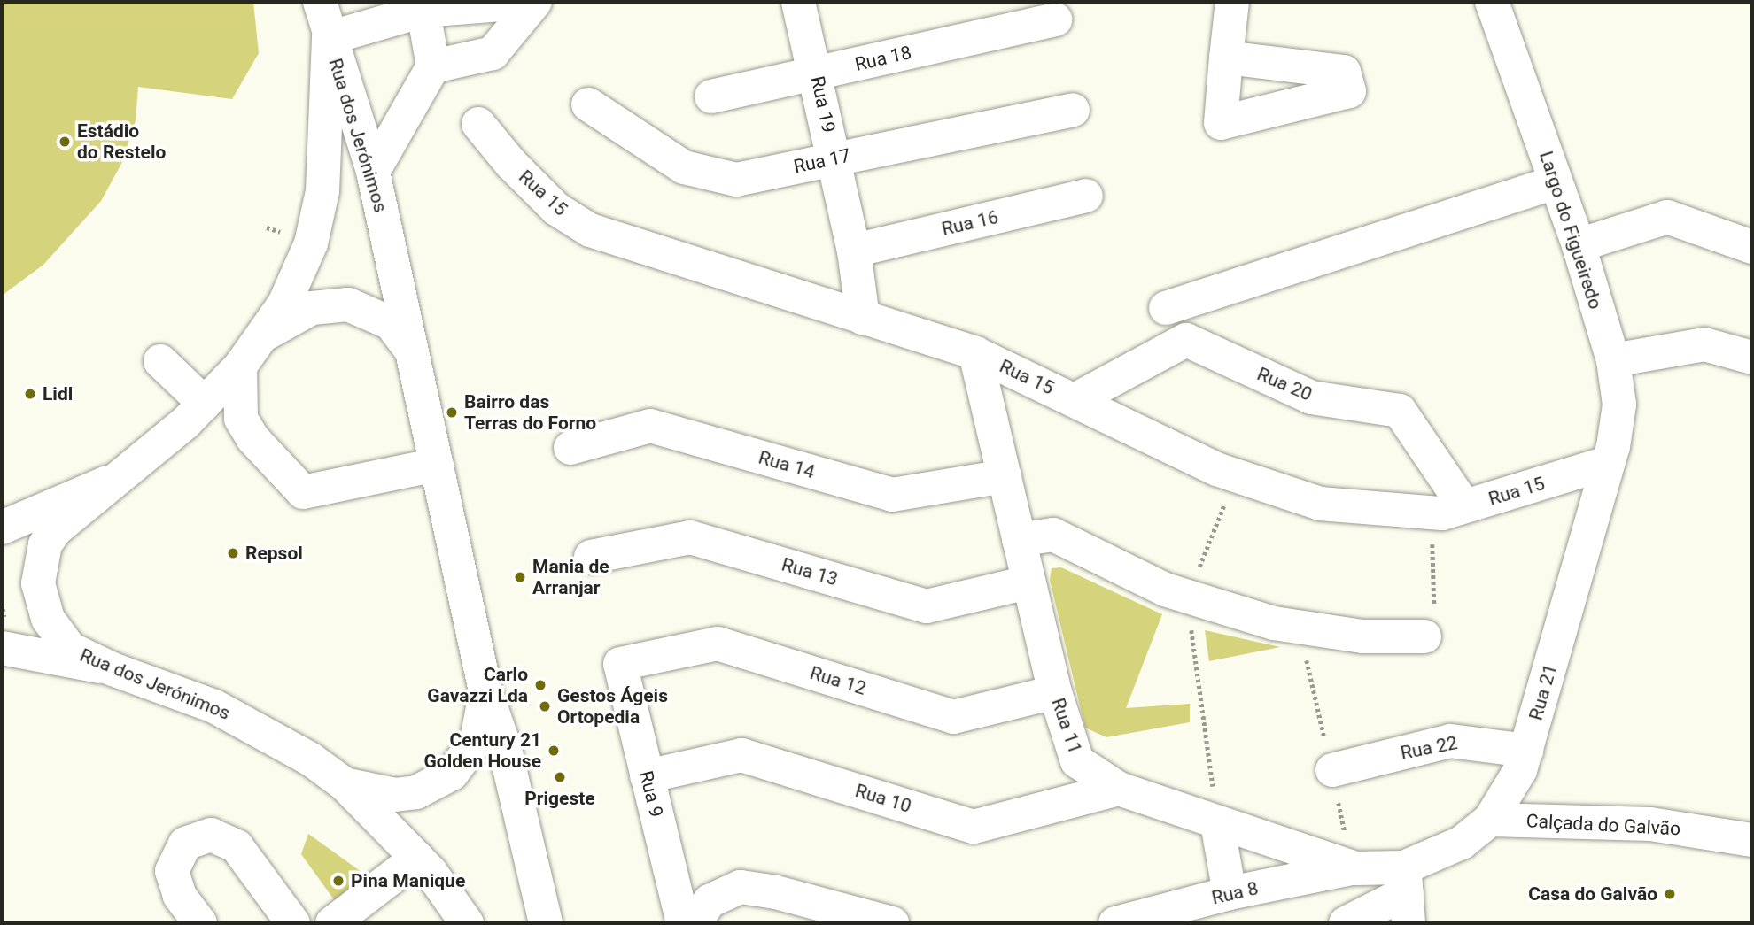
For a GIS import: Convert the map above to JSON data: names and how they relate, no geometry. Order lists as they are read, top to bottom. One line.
{"streets":{"street":["Rua 18","Rua 19","Rua dos Jerónimos","Rua 17","Rua 15","Rua 16","Largo do Figueiredo","Rua 20","Rua 14","Rua 13","Rua 12","Rua 21","Rua 11","Rua 22","Rua 9","Rua 10","Calçada do Galvão","Rua 8"]},"crossings":[["Rua 18","Rua 19"],["Rua 19","Rua 17"],["Rua 19","Rua 15"],["Rua 19","Rua 16"],["Rua 15","Largo do Figueiredo"],["Rua 15","Rua 20"],["Rua 15","Rua 21"],["Rua 15","Rua 11"],["Largo do Figueiredo","Rua 21"],["Rua 14","Rua 11"],["Rua 13","Rua 11"],["Rua 12","Rua 11"],["Rua 12","Rua 9"],["Rua 21","Rua 11"],["Rua 21","Rua 22"],["Rua 21","Calçada do Galvão"],["Rua 11","Rua 10"],["Rua 11","Rua 8"],["Rua 9","Rua 10"]],"places":["Estádio do Restelo","Lidl","Bairro das Terras do Forno","Repsol","Mania de Arranjar","Carlo Gavazzi Lda","Gestos Ágeis Ortopedia","Century 21 Golden House","Prigeste","Pina Manique","Casa do Galvão"]}
